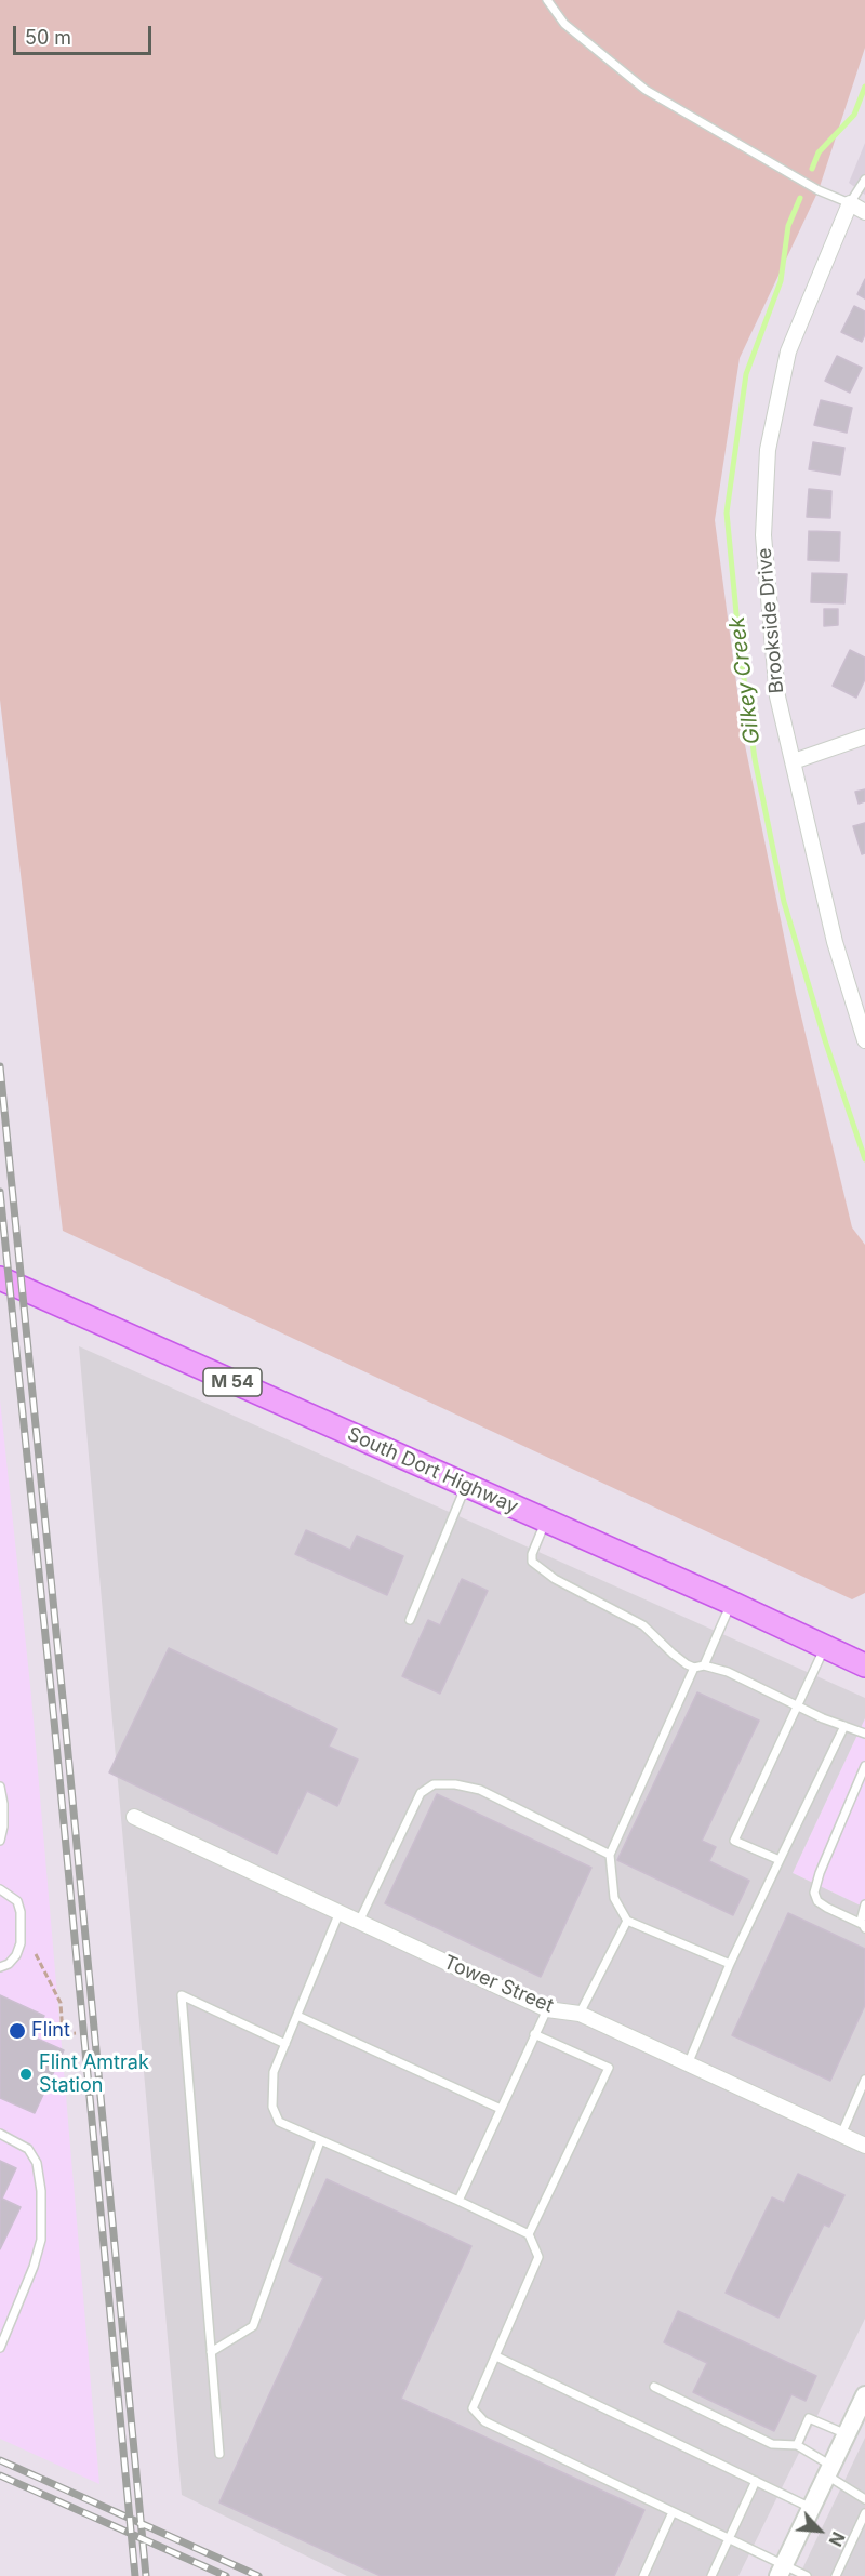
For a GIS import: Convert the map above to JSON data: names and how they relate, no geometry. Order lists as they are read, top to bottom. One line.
{"streets":{"main road":["M 54","South Dort Highway"],"street":["Brookside Drive","Tower Street"]},"water":["Gilkey Creek"],"places":["Flint","Flint Amtrak Station"],"scale_bar":"50 m","north":"bottom right"}
